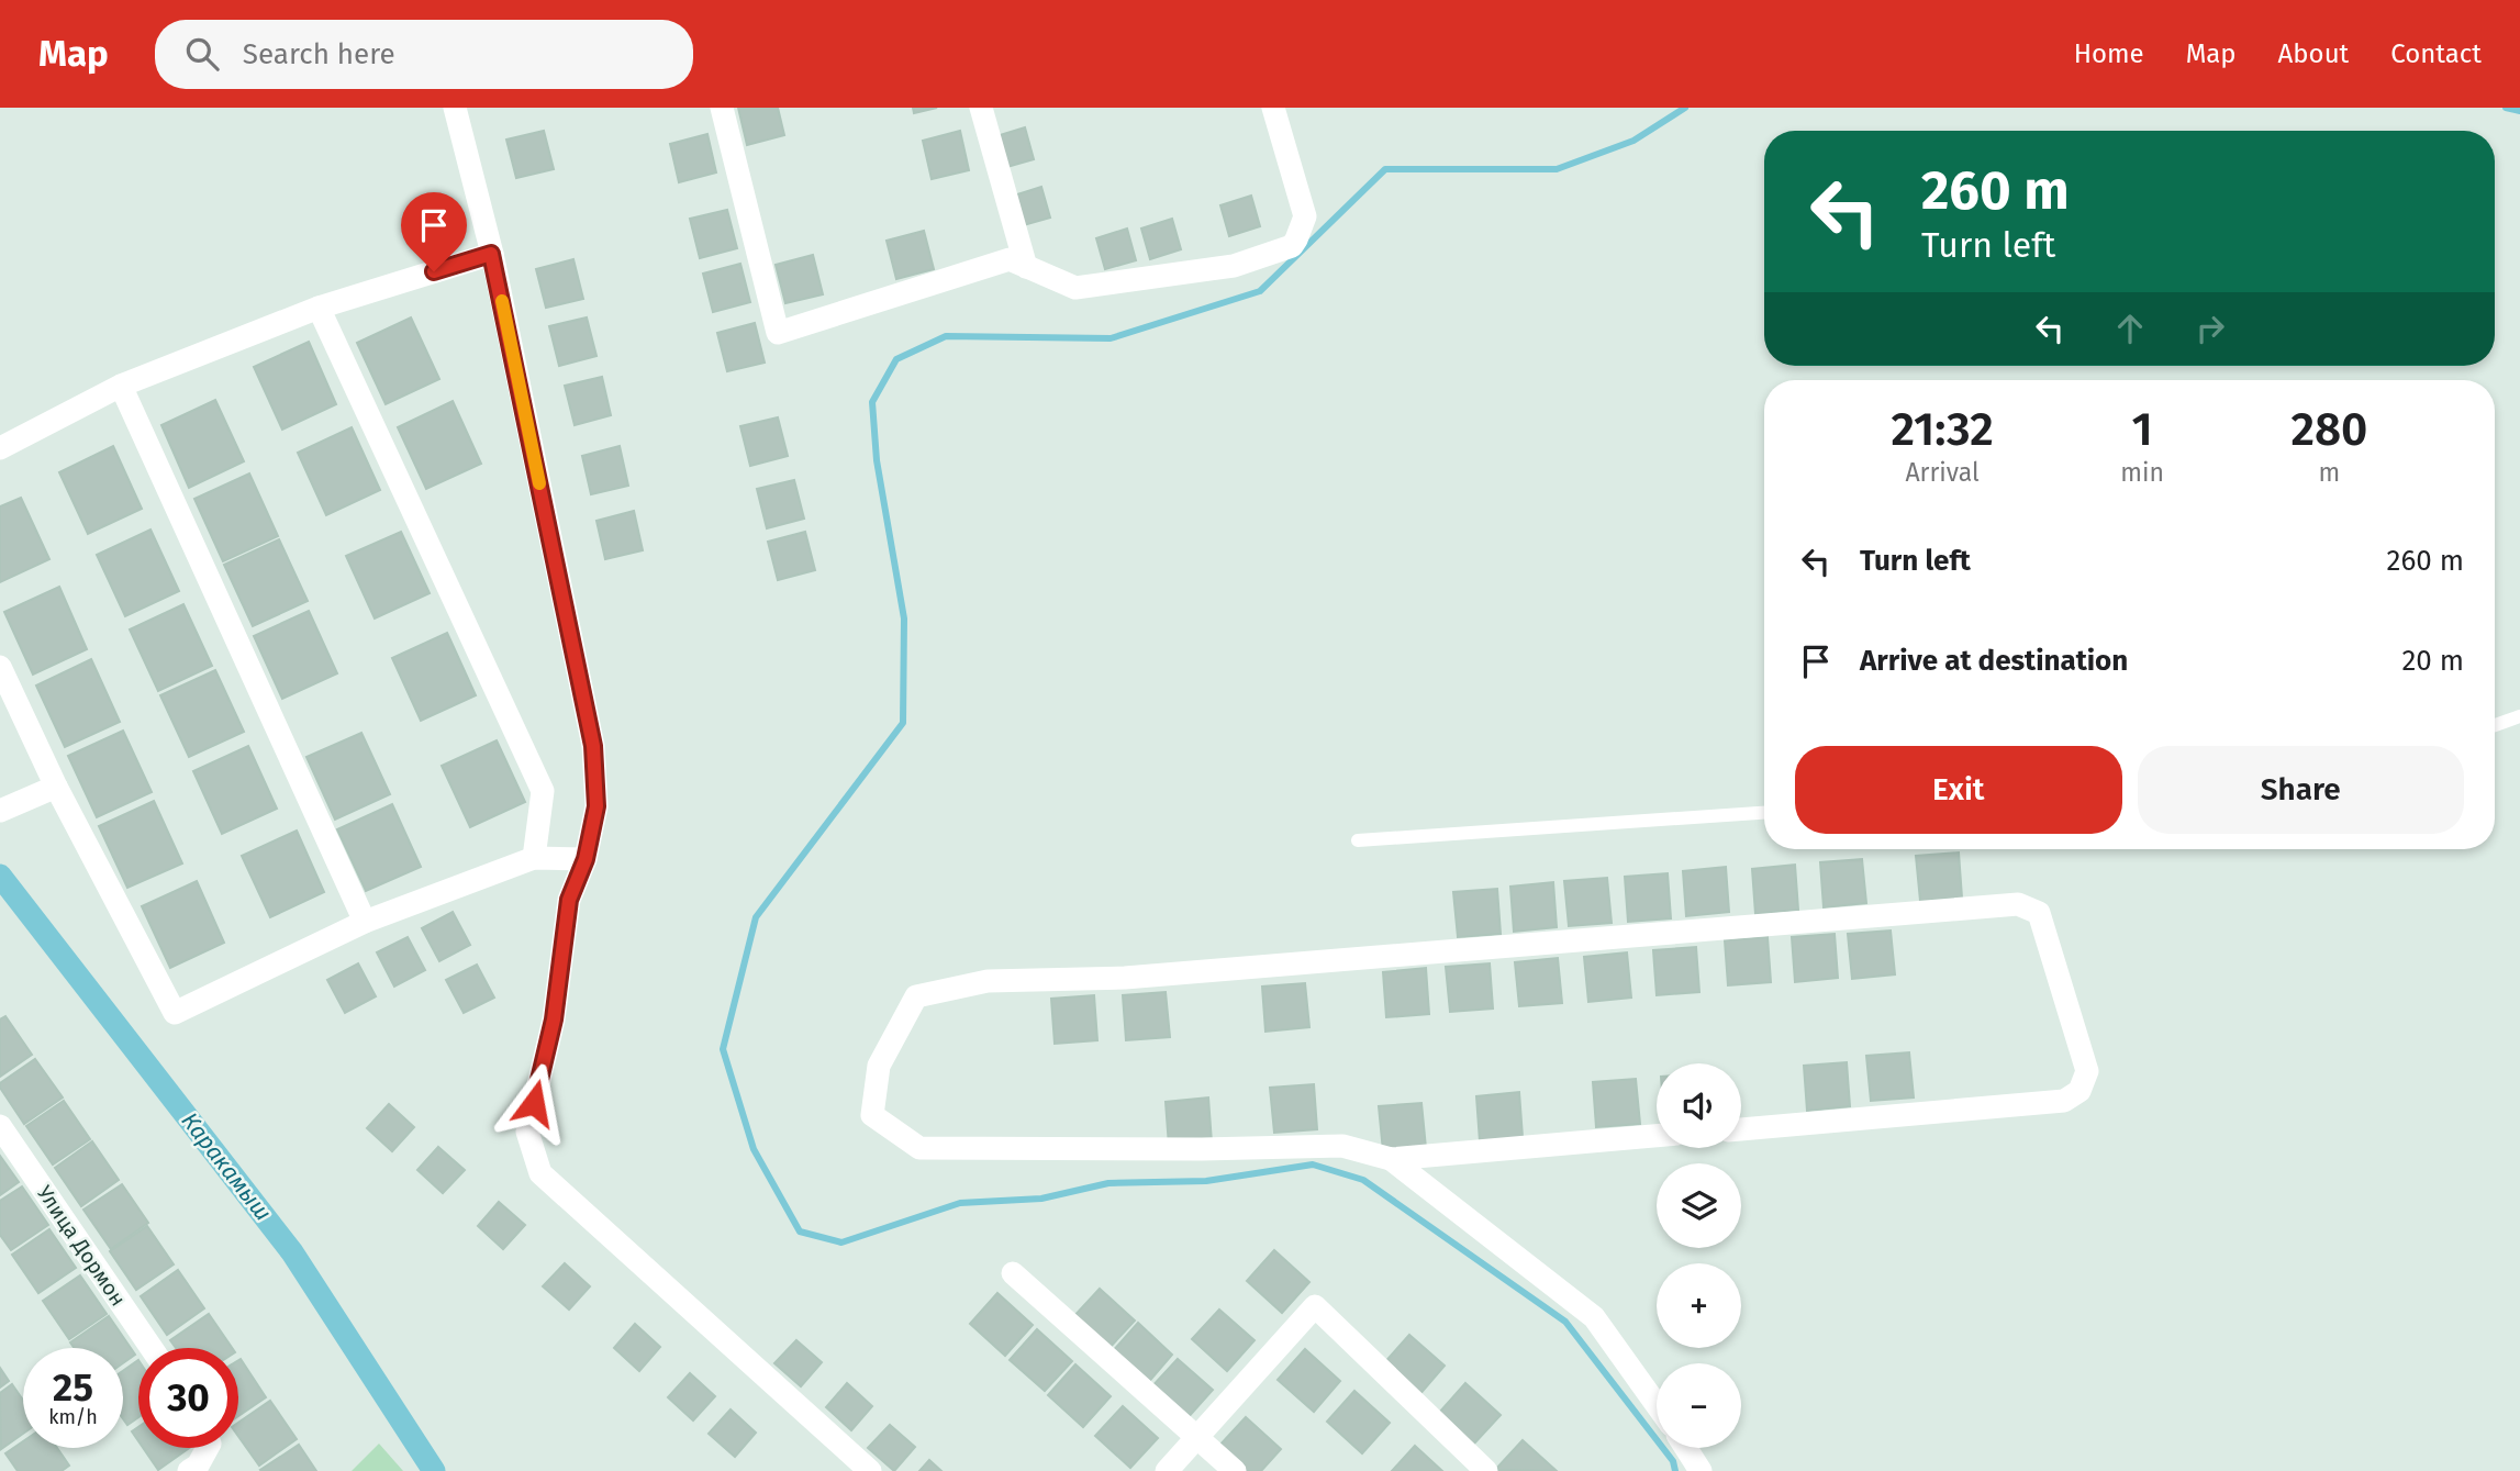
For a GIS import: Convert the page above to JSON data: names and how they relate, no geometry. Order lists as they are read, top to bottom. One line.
{"streets":{"street":["Улица Дормон"]},"water":["Каракамыш"],"page":{"header":"Map","search":"Search here","nav":["Home","Map","About","Contact"],"turn":["260 m","Turn left"],"eta":["21:32","Arrival","1","min","280","m"],"list":[{"name":"Turn left","value":"260 m"},{"name":"Arrive at destination","value":"20 m"}],"buttons":["Exit","Share"],"map_buttons":["+","−"],"speed":"25 km/h","limit":"30"}}
